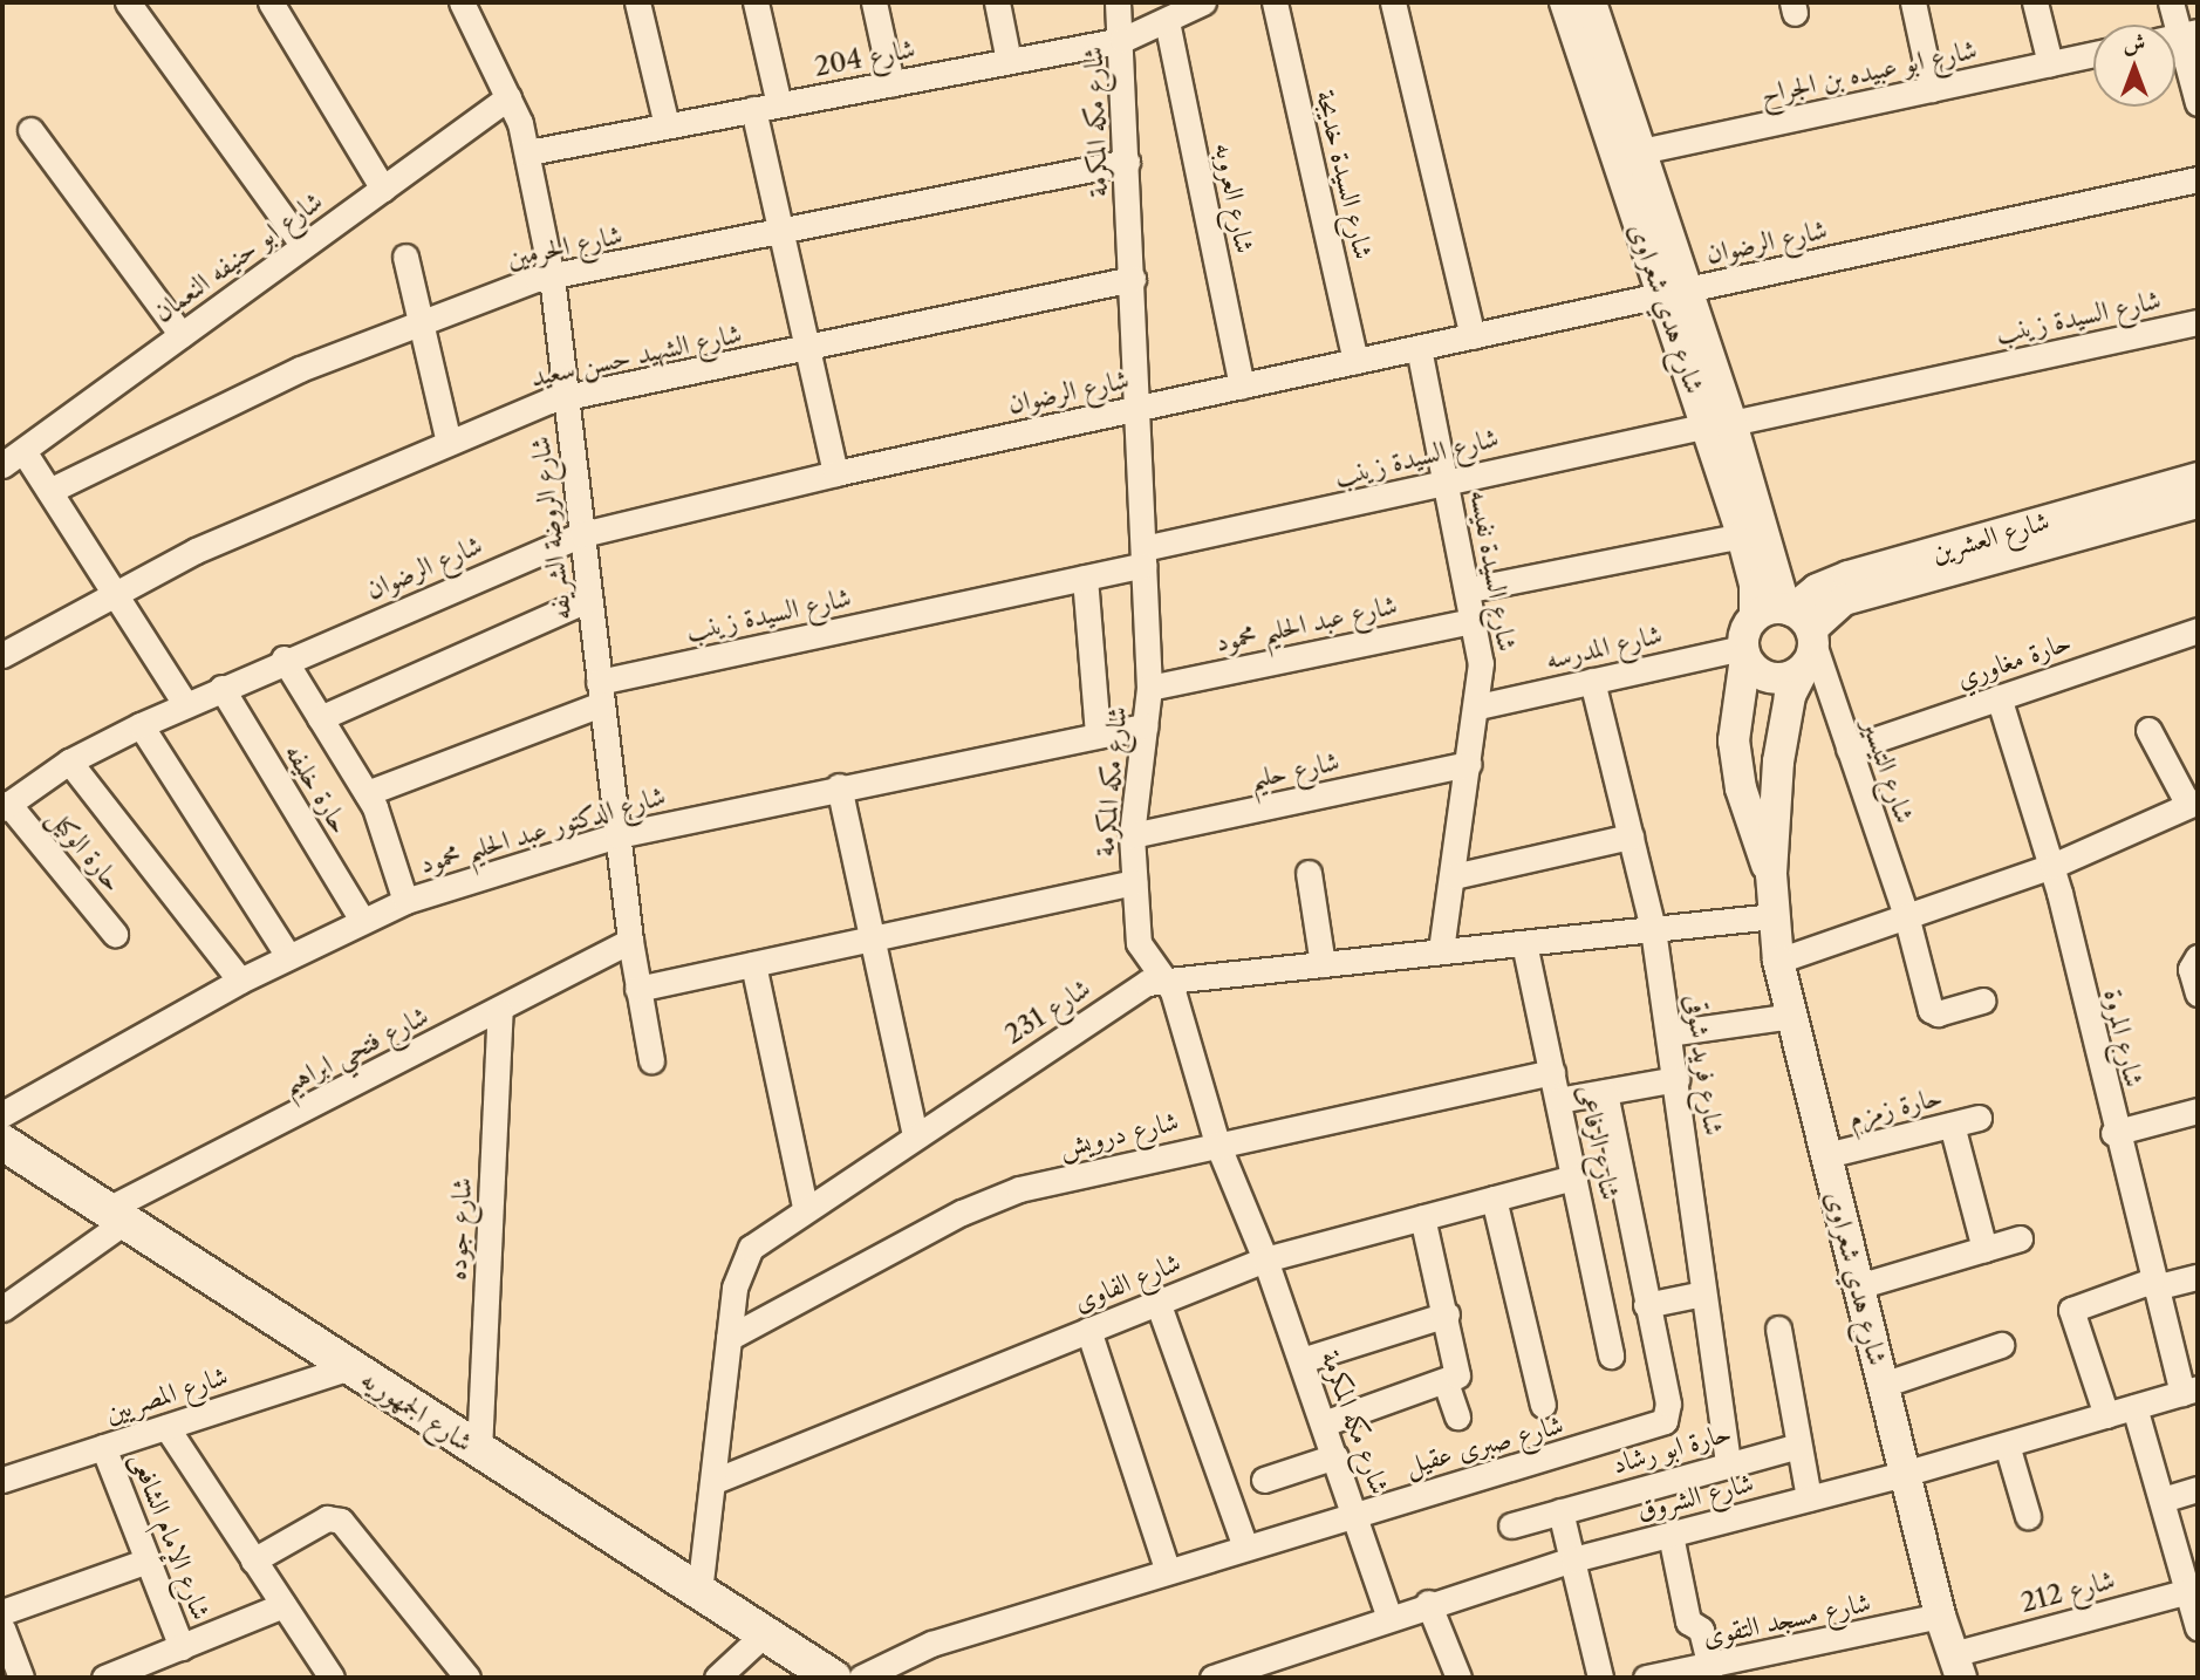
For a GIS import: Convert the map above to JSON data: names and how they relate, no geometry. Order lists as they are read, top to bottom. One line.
{"streets":{"main road":["شارع الجمهوريه"],"street":["شارع 204","شارع ابو عبيده بن الجراح","شارع مكه المكرمة","شارع السيدة خديجة","شارع العروبه","شارع الرضوان","شارع الحرمين","شارع ابو حنيفه النعمان","شارع هدي شعراوى","شارع السيدة زينب","شارع الشهيد حسن سعيد","شارع الروضة الشريفه","شارع العشرين","شارع السيدة نفيسه","شارع عبد الحليم محمود","شارع المدرسه","حارة مغاوري","شارع حليم","شارع التيسير","حارة خليفه","شارع الدكتور عبد الحليم محمود","حارة الوكيل","شارع 231","شارع المروة","شارع فتحي ابراهيم","شارع فريد شوقى","حارة زمزم","شارع درويش","شارع الرفاعى","شارع جوده","شارع الفاوى","شارع المصريين","شارع صبرى عقيل","حارة ابو رشاد","شارع الشروق","شارع الإمام الشافعى","شارع 212","شارع مسجد التقوى"]},"crossings":[["شارع 204","شارع مكه المكرمة"],["شارع 204","شارع العروبه"],["شارع 204","شارع الروضة الشريفه"],["شارع ابو عبيده بن الجراح","شارع هدي شعراوى"],["شارع مكه المكرمة","شارع الرضوان"],["شارع مكه المكرمة","شارع الحرمين"],["شارع مكه المكرمة","شارع السيدة زينب"],["شارع مكه المكرمة","شارع الشهيد حسن سعيد"],["شارع مكه المكرمة","شارع عبد الحليم محمود"],["شارع مكه المكرمة","شارع حليم"],["شارع مكه المكرمة","شارع الدكتور عبد الحليم محمود"],["شارع مكه المكرمة","شارع 231"],["شارع مكه المكرمة","شارع درويش"],["شارع مكه المكرمة","شارع الفاوى"],["شارع مكه المكرمة","شارع صبرى عقيل"],["شارع مكه المكرمة","شارع الشروق"],["شارع السيدة خديجة","شارع الرضوان"],["شارع العروبه","شارع الرضوان"],["شارع الرضوان","شارع هدي شعراوى"],["شارع الرضوان","شارع الروضة الشريفه"],["شارع الرضوان","شارع السيدة نفيسه"],["شارع الرضوان","حارة خليفه"],["شارع الرضوان","حارة الوكيل"],["شارع الحرمين","شارع الروضة الشريفه"],["شارع ابو حنيفه النعمان","شارع الروضة الشريفه"],["شارع هدي شعراوى","شارع السيدة زينب"],["شارع هدي شعراوى","شارع العشرين"],["شارع هدي شعراوى","شارع المدرسه"],["شارع هدي شعراوى","شارع التيسير"],["شارع هدي شعراوى","شارع 231"],["شارع هدي شعراوى","حارة زمزم"],["شارع هدي شعراوى","شارع الشروق"],["شارع هدي شعراوى","شارع 212"],["شارع هدي شعراوى","شارع مسجد التقوى"],["شارع السيدة زينب","شارع الروضة الشريفه"],["شارع السيدة زينب","شارع السيدة نفيسه"],["شارع الشهيد حسن سعيد","شارع الروضة الشريفه"],["شارع الروضة الشريفه","شارع الدكتور عبد الحليم محمود"],["شارع الروضة الشريفه","شارع فتحي ابراهيم"],["شارع العشرين","شارع التيسير"],["شارع السيدة نفيسه","شارع عبد الحليم محمود"],["شارع السيدة نفيسه","شارع المدرسه"],["شارع السيدة نفيسه","شارع حليم"],["شارع السيدة نفيسه","شارع 231"],["شارع المدرسه","شارع فريد شوقى"],["حارة مغاوري","شارع التيسير"],["حارة مغاوري","شارع المروة"],["حارة خليفه","شارع الدكتور عبد الحليم محمود"],["شارع 231","شارع فريد شوقى"],["شارع 231","شارع درويش"],["شارع 231","شارع الرفاعى"],["شارع 231","شارع الفاوى"],["شارع 231","شارع الجمهوريه"],["شارع المروة","شارع الشروق"],["شارع فتحي ابراهيم","شارع جوده"],["شارع فتحي ابراهيم","شارع الجمهوريه"],["شارع فريد شوقى","حارة ابو رشاد"],["شارع درويش","شارع الرفاعى"],["شارع الرفاعى","شارع الفاوى"],["شارع جوده","شارع الجمهوريه"],["شارع المصريين","شارع الجمهوريه"],["شارع المصريين","شارع الإمام الشافعى"]],"north":"top"}
